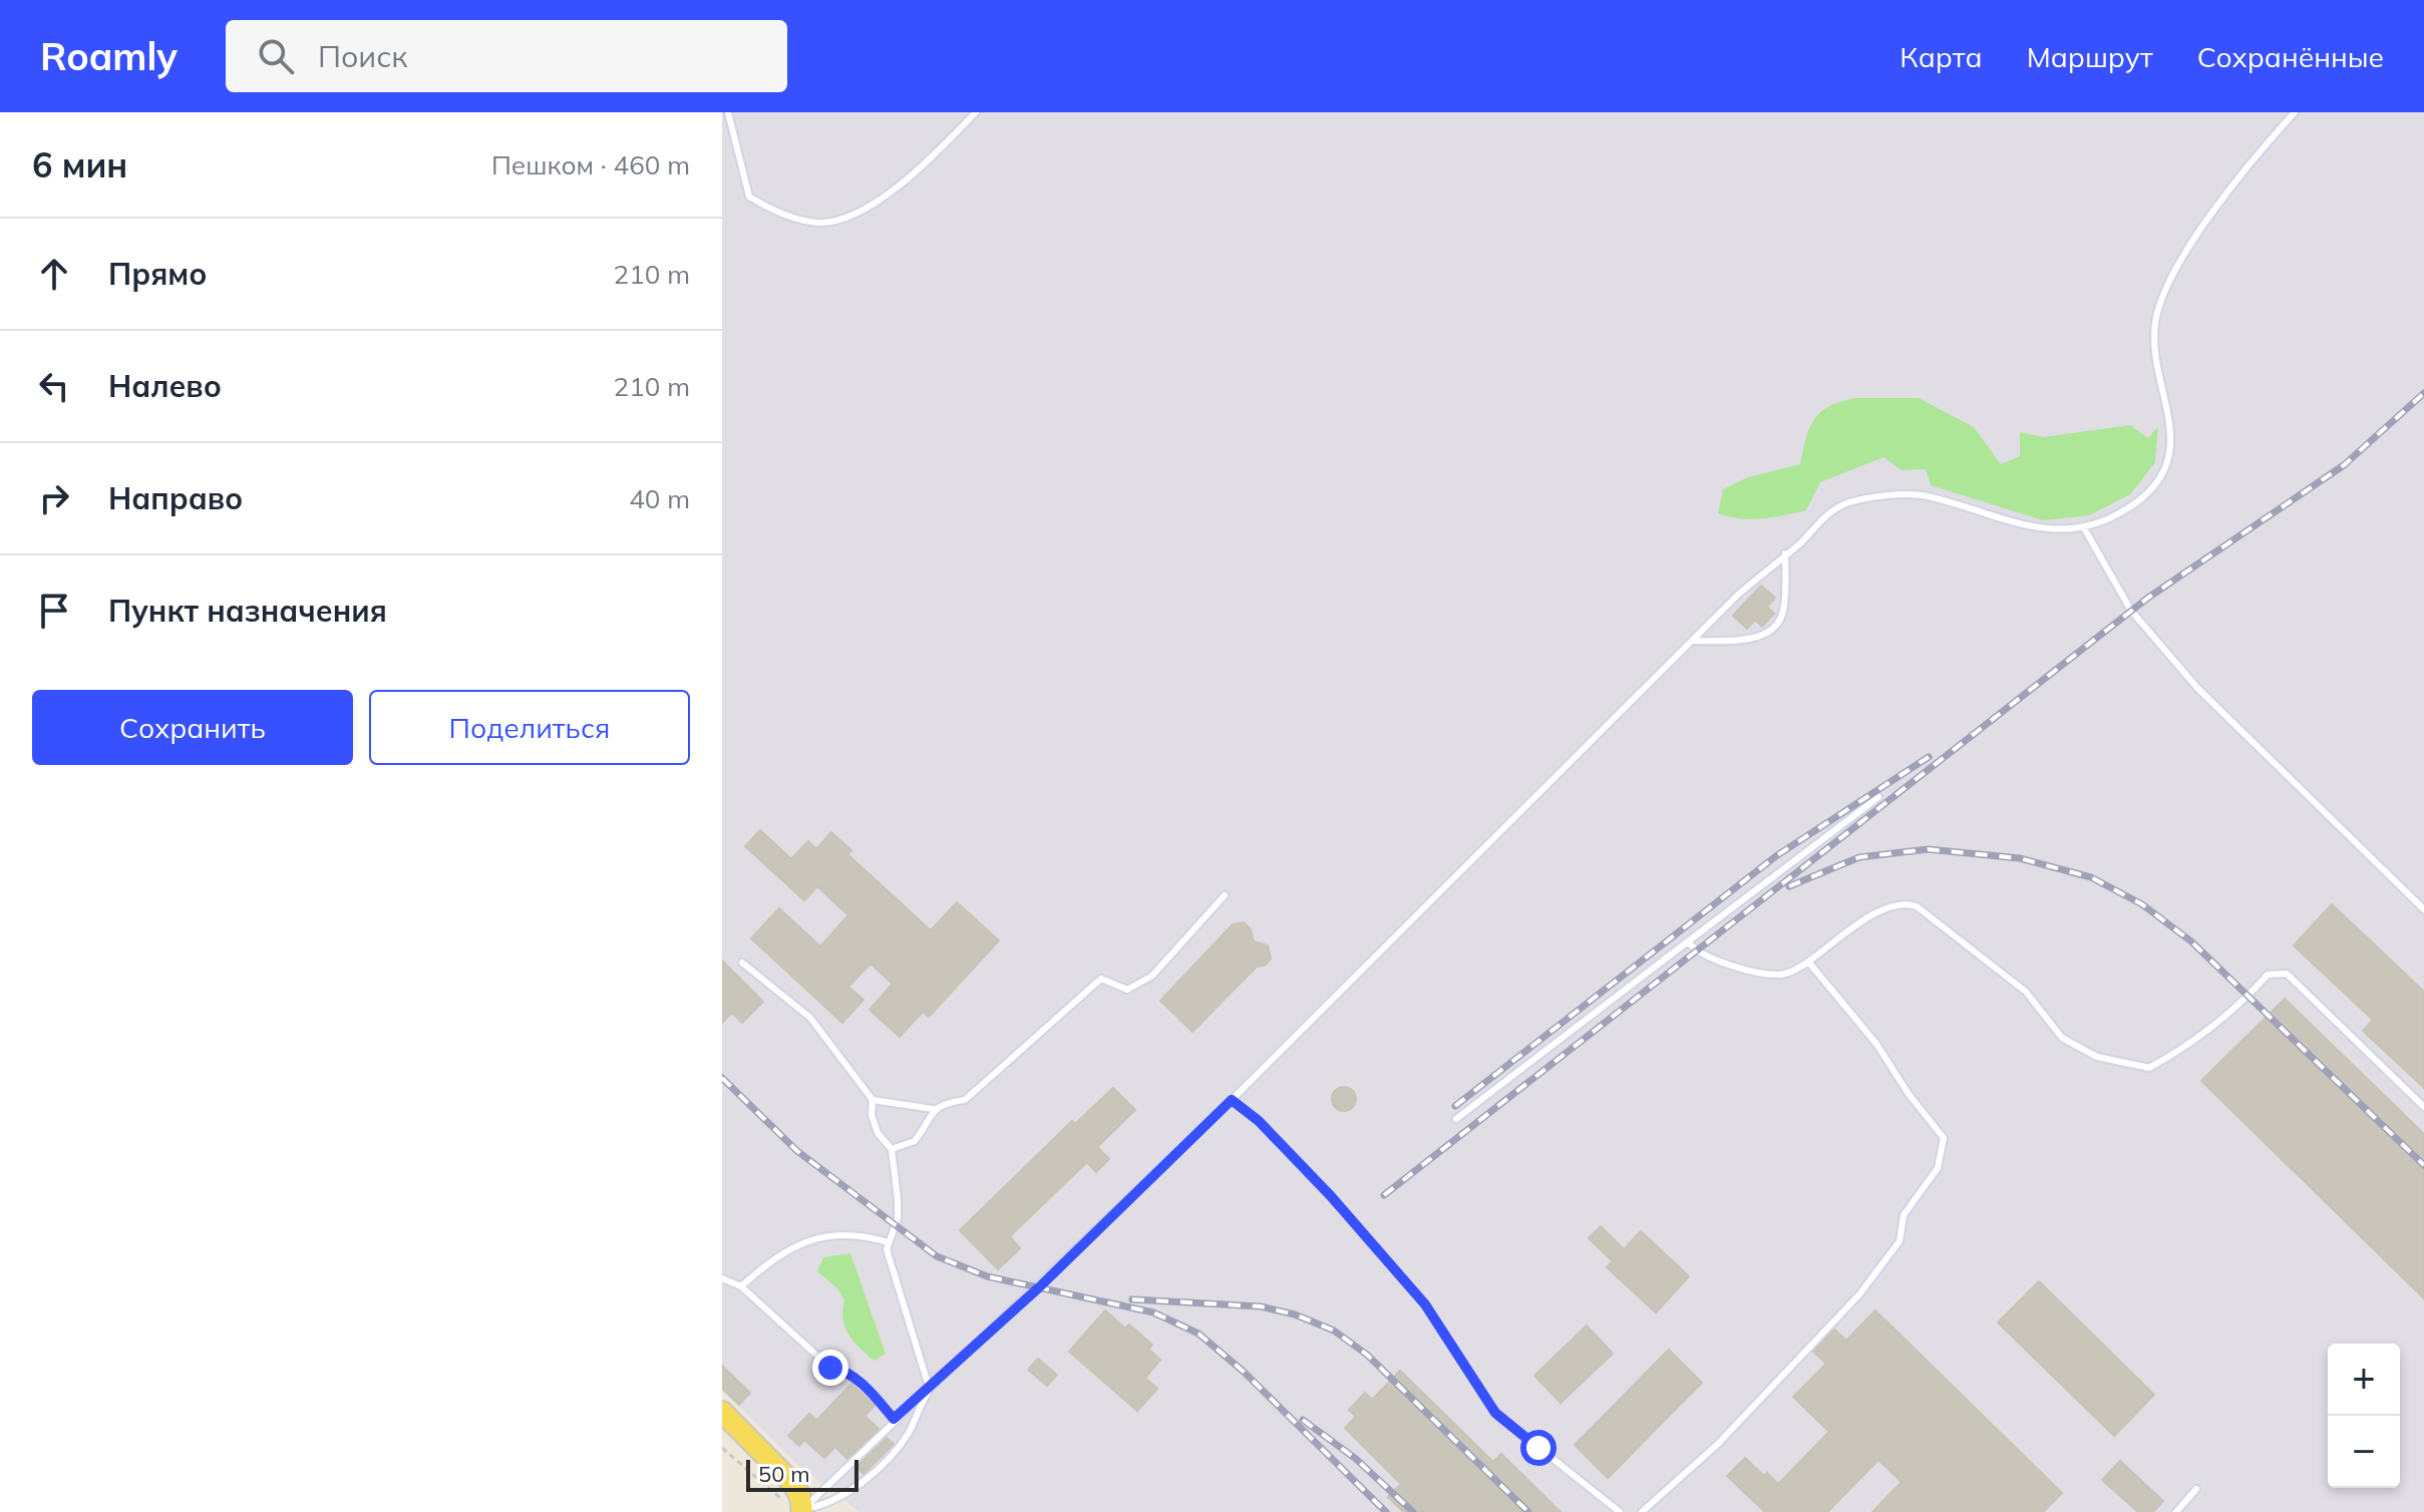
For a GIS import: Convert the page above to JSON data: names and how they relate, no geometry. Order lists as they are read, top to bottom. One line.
{"scale_bar":"50 m","page":{"header":"Roamly","search":"Поиск","nav":["Карта","Маршрут","Сохранённые"],"heading":["6 мин","Пешком · 460 m"],"list":[["Прямо","210 m"],["Налево","210 m"],["Направо","40 m"],"Пункт назначения"],"buttons":["Сохранить","Поделиться"],"map_buttons":["+","−"],"scale":"50 m"}}
